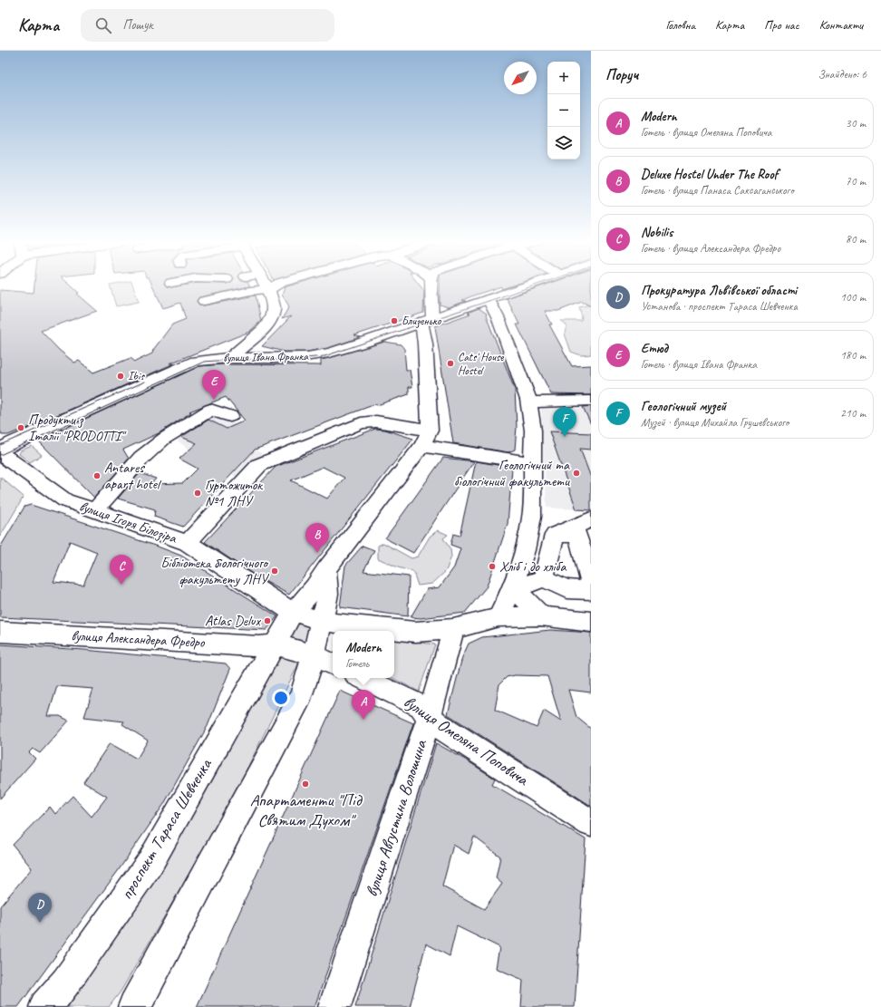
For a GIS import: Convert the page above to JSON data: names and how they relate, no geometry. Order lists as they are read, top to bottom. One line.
{"streets":{"main road":["вулиця Івана Франка"],"street":["вулиця Ігоря Білозіра","вулиця Александера Фредро","вулиця Омеляна Поповича","вулиця Августина Волошина","проспект Тараса Шевченка"]},"crossings":[["вулиця Ігоря Білозіра","проспект Тараса Шевченка"],["вулиця Александера Фредро","проспект Тараса Шевченка"],["вулиця Омеляна Поповича","вулиця Августина Волошина"]],"places":["Близенько","Cats' House Hostel","Ibis","Продукти з Італії \"PRODOTTI\"","Геологічний та біологічний факультети","Antares apart hotel","Гуртожиток №1 ЛНУ","Хліб і до хліба","Бібліотека біологічного факультету ЛНУ","Atlas Delux","Апартаменти \"Під Святим Духом\""],"north":"bottom left","page":{"header":"Карта","search":"Пошук","nav":["Головна","Карта","Про нас","Контакти"],"heading":["Поруч","Знайдено: 6"],"map_buttons":["+","−"],"list":[{"mark":"A","name":"Modern","note":"Готель · вулиця Омеляна Поповича","value":"30 m"},{"mark":"B","name":"Deluxe Hostel Under The Roof","note":"Готель · вулиця Панаса Саксаганського","value":"70 m"},{"mark":"C","name":"Nobilis","note":"Готель · вулиця Александера Фредро","value":"80 m"},{"mark":"D","name":"Прокуратура Львівської області","note":"Установа · проспект Тараса Шевченка","value":"100 m"},{"mark":"E","name":"Етюд","note":"Готель · вулиця Івана Франка","value":"180 m"},{"mark":"F","name":"Геологічний музей","note":"Музей · вулиця Михайла Грушевського","value":"210 m"}],"pins":["E","F","B","C","A","D"],"popup":["Modern","Готель"]}}
